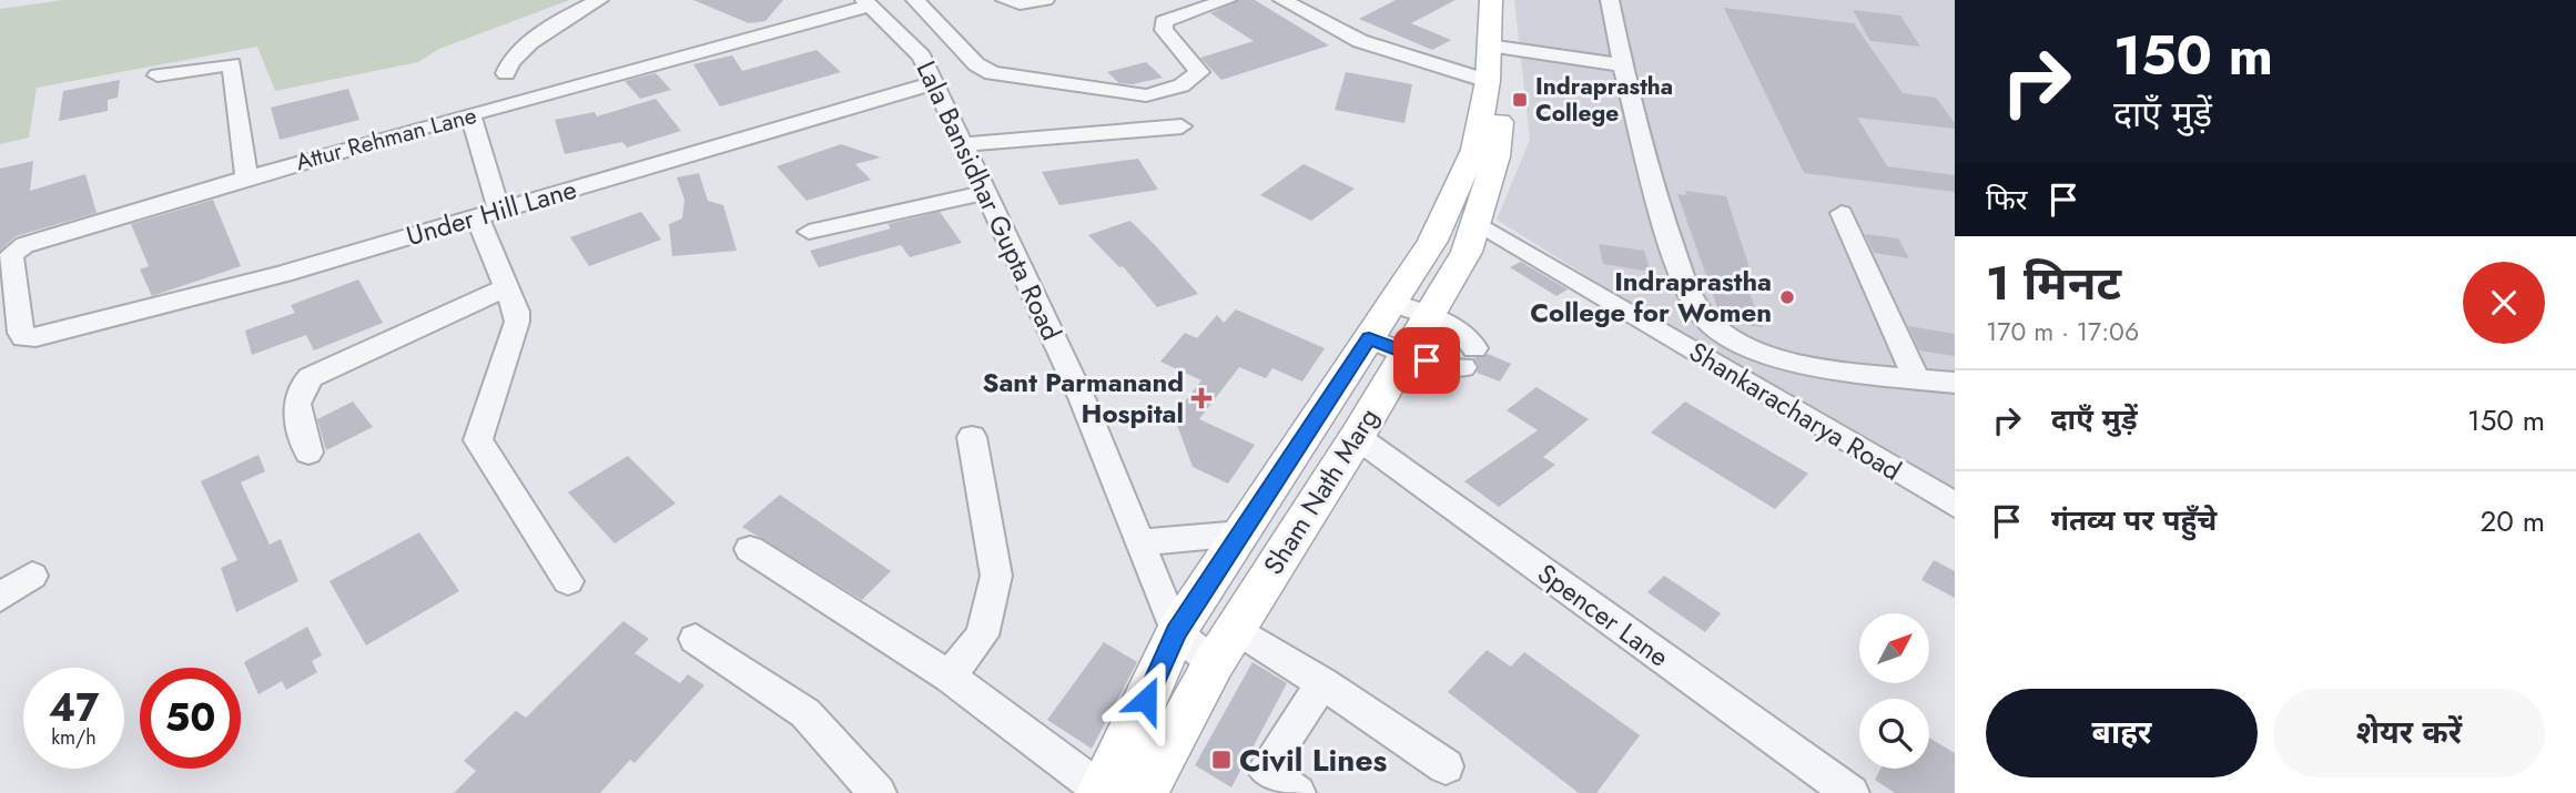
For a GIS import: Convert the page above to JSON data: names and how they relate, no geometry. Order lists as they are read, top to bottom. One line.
{"streets":{"main road":["Sham Nath Marg"],"street":["Attur Rehman Lane","Lala Bansidhar Gupta Road","Under Hill Lane","Shankaracharya Road","Spencer Lane"]},"crossings":[["Attur Rehman Lane","Lala Bansidhar Gupta Road"],["Attur Rehman Lane","Under Hill Lane"],["Lala Bansidhar Gupta Road","Under Hill Lane"],["Lala Bansidhar Gupta Road","Sham Nath Marg"],["Shankaracharya Road","Sham Nath Marg"],["Sham Nath Marg","Spencer Lane"]],"places":{"transit":["Indraprastha College","Civil Lines"],"other":["Indraprastha College for Women"],"health":["Sant Parmanand Hospital"]},"north":"top right","page":{"turn":["150 m","दाएँ मुड़ें"],"then":"फिर","heading":["1 मिनट","170 m · 17:06"],"list":[{"name":"दाएँ मुड़ें","value":"150 m"},{"name":"गंतव्य पर पहुँचे","value":"20 m"}],"speed":"47 km/h","limit":"50","buttons":["बाहर","शेयर करें"]}}
